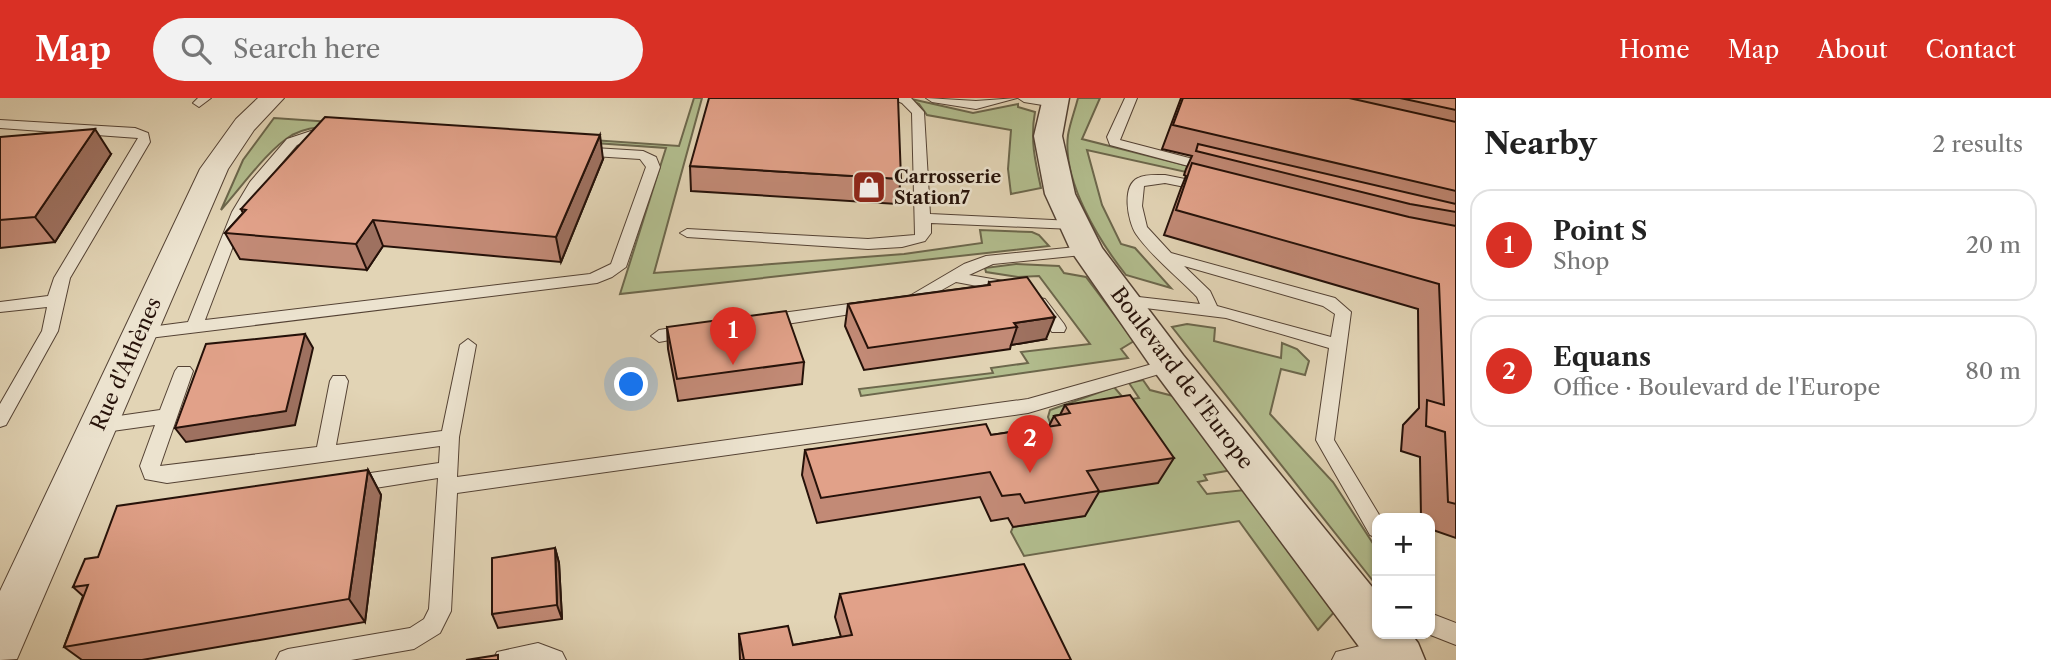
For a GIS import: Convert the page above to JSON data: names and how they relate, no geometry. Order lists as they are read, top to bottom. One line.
{"streets":{"street":["Rue d'Athènes","Boulevard de l'Europe"]},"places":{"shop":["Carrosserie Station7"]},"page":{"header":"Map","search":"Search here","nav":["Home","Map","About","Contact"],"heading":["Nearby","2 results"],"list":[{"mark":"1","name":"Point S","note":"Shop","value":"20 m"},{"mark":"2","name":"Equans","note":"Office · Boulevard de l'Europe","value":"80 m"}],"pins":["1","2"],"map_buttons":["+","−"]}}
